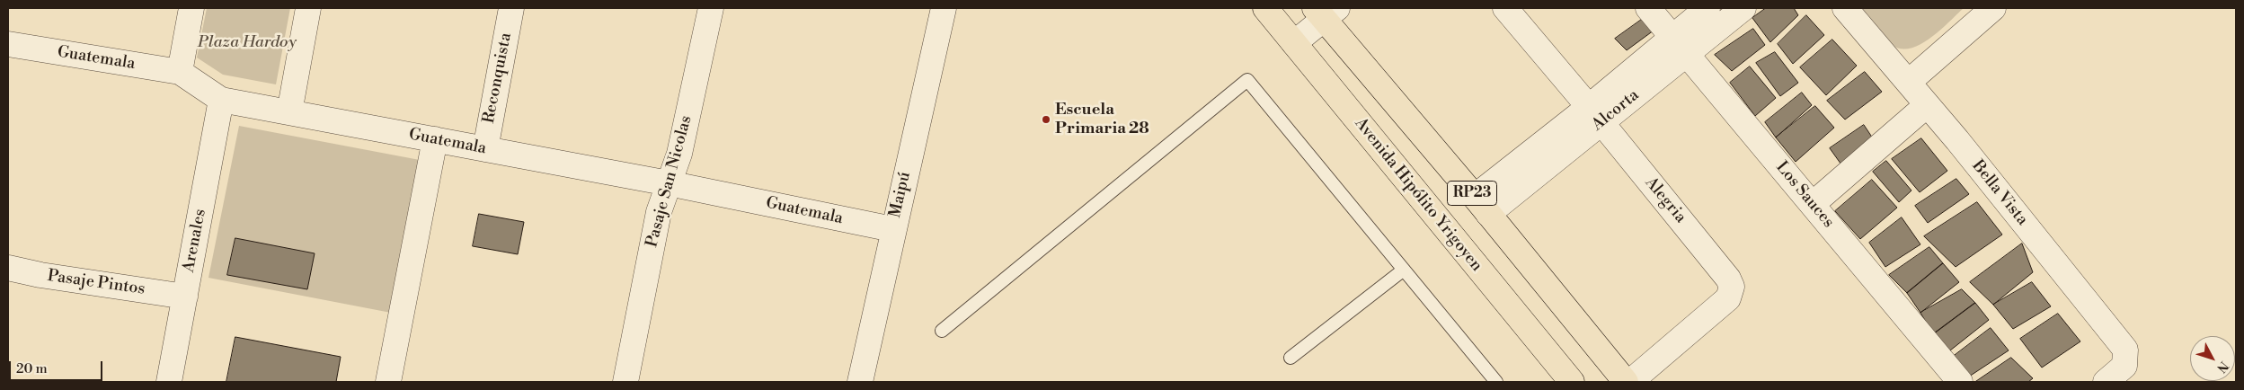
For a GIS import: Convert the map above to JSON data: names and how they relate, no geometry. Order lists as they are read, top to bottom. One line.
{"streets":{"main road":["RP23","Avenida Hipólito Yrigoyen"],"street":["Guatemala","Reconquista","Alcorta","Pasaje San Nicolas","Bella Vista","Maipú","Los Sauces","Alegria","Arenales","Pasaje Pintos"]},"crossings":[["Guatemala","Reconquista"],["Guatemala","Pasaje San Nicolas"],["Guatemala","Maipú"],["Guatemala","Arenales"],["Alcorta","RP23"],["Alcorta","Los Sauces"],["Alcorta","Alegria"],["Arenales","Pasaje Pintos"]],"parks":["Plaza Hardoy"],"places":["Escuela Primaria 28"],"scale_bar":"20 m","north":"bottom right"}
